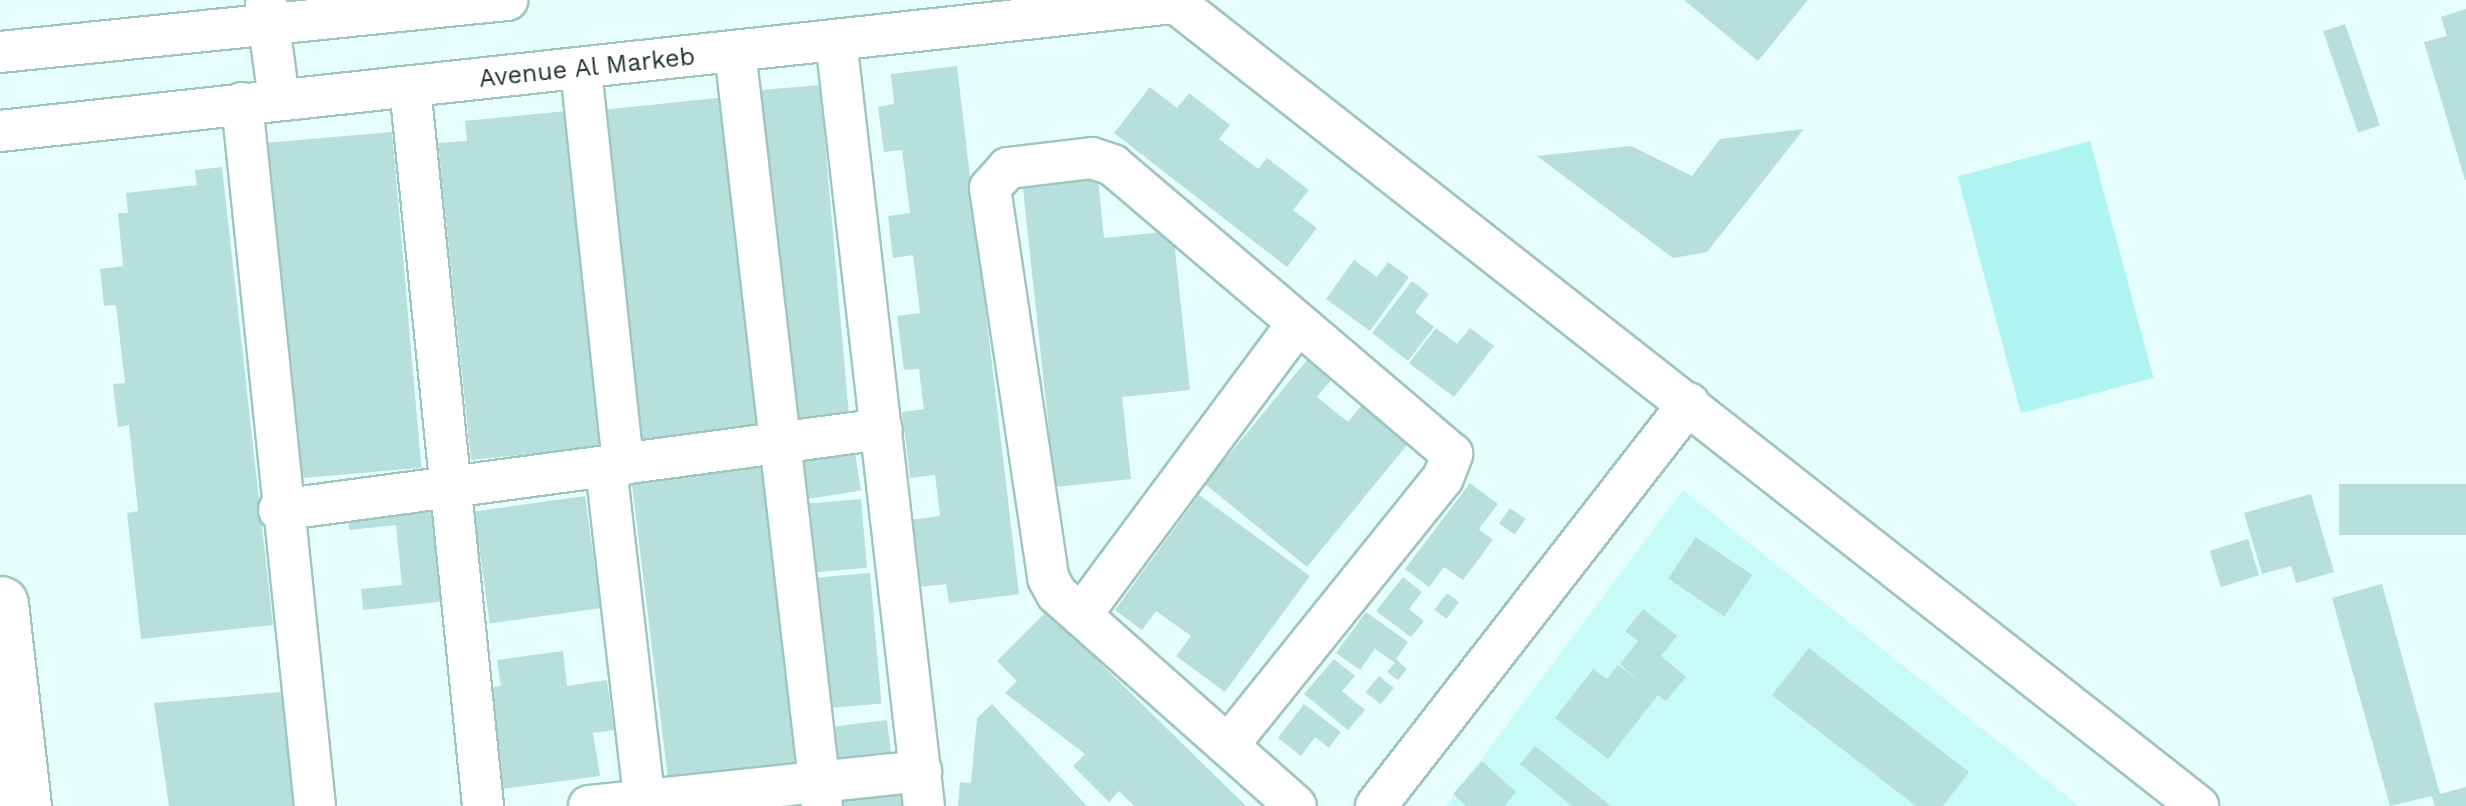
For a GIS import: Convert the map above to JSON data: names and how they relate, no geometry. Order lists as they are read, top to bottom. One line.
{"streets":{"street":["Avenue Al Markeb"]}}
